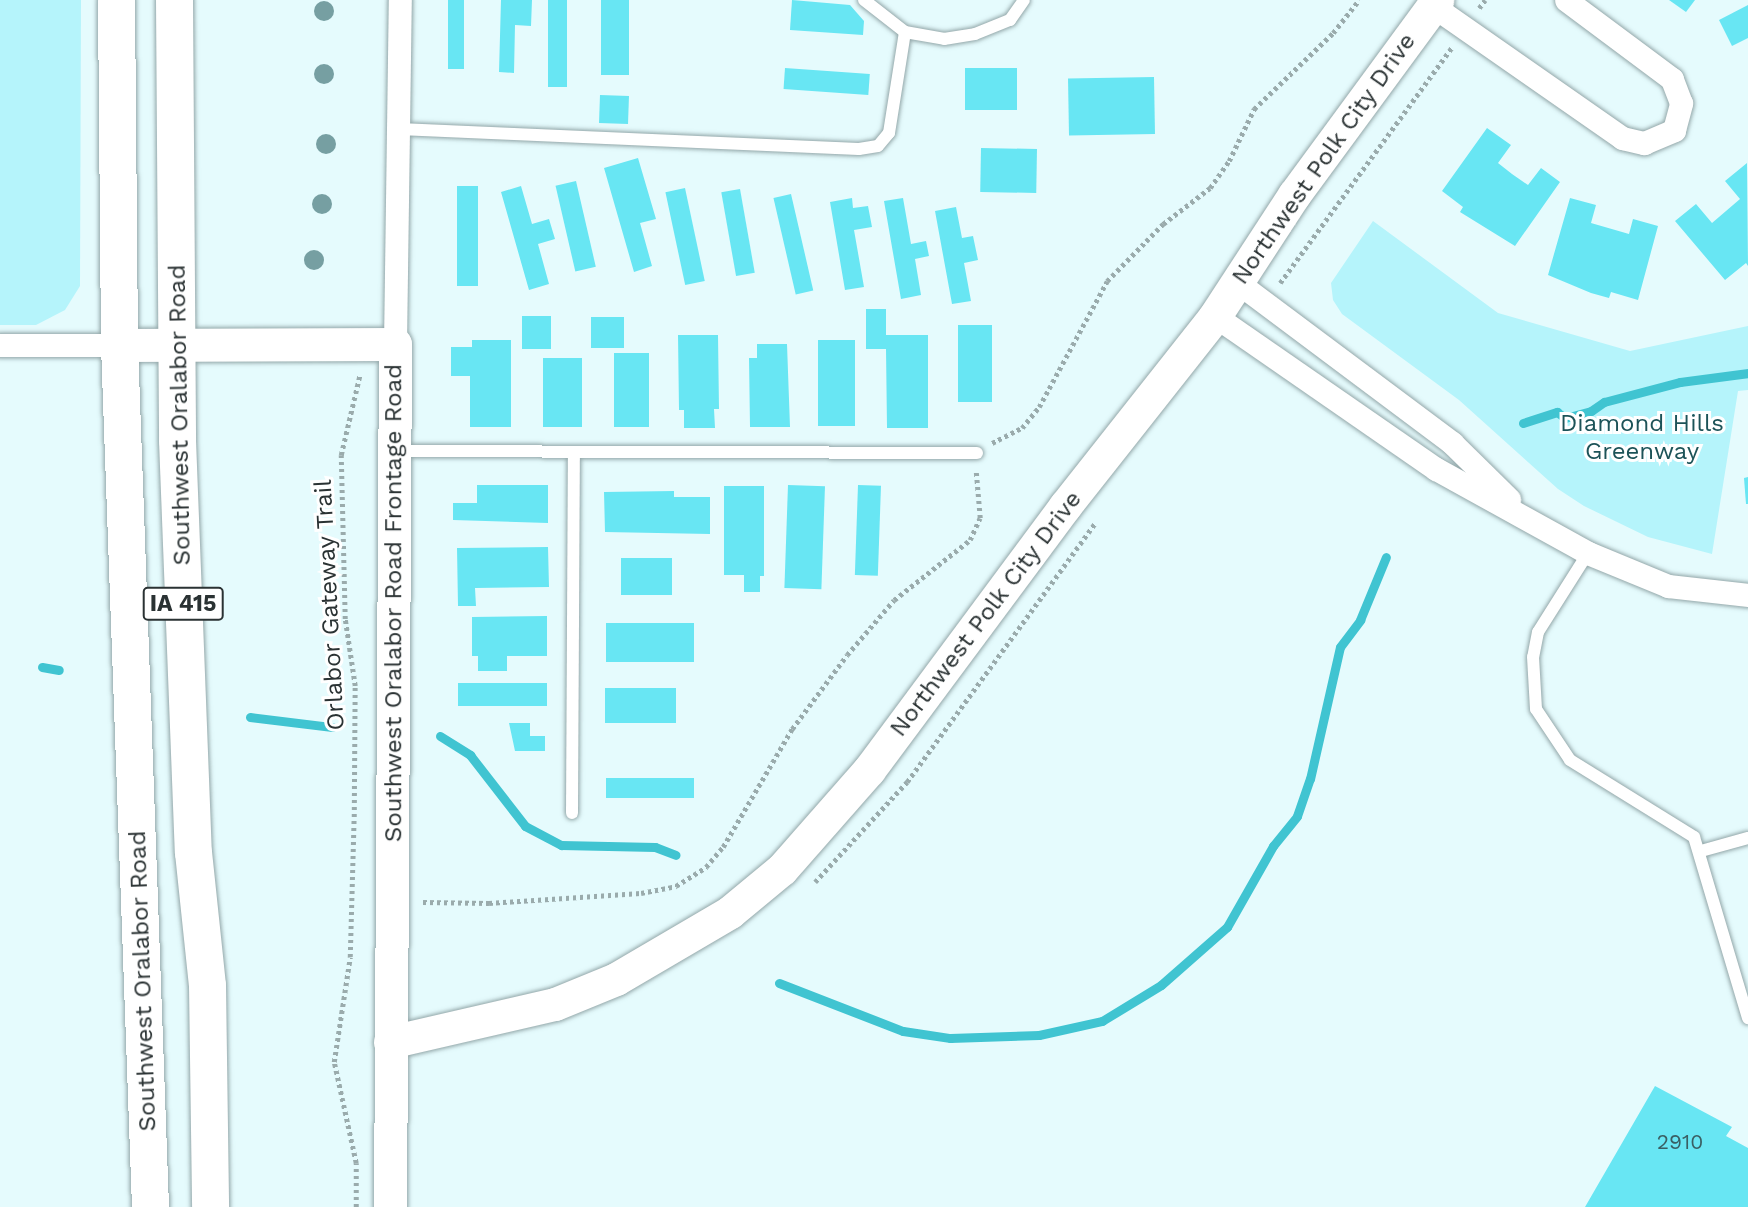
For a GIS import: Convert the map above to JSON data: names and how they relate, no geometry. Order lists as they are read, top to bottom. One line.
{"streets":{"main road":["Southwest Oralabor Road","IA 415"],"street":["Northwest Polk City Drive","Southwest Oralabor Road Frontage Road"],"path":["Orlabor Gateway Trail"]},"crossings":[["Northwest Polk City Drive","Southwest Oralabor Road Frontage Road"],["Southwest Oralabor Road Frontage Road","Orlabor Gateway Trail"]],"parks":["Diamond Hills Greenway"],"house_numbers":["2910"]}
